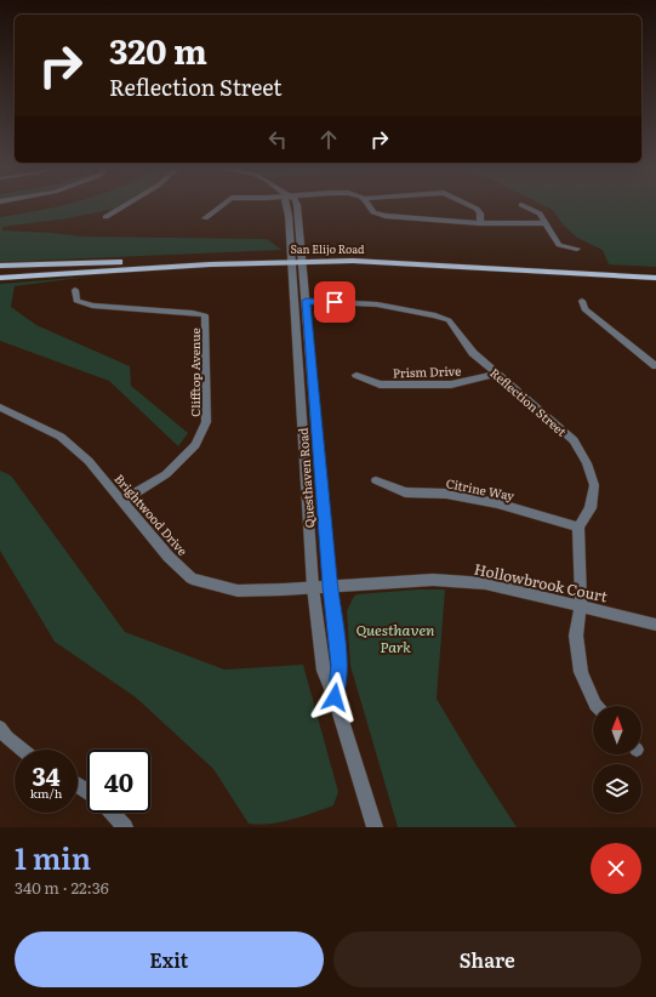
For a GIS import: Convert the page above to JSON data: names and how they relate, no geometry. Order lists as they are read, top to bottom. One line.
{"streets":{"main road":["San Elijo Road"],"street":["Prism Drive","Clifftop Avenue","Reflection Street","Questhaven Road","Citrine Way","Brightwood Drive","Hollowbrook Court"]},"crossings":[["San Elijo Road","Questhaven Road"],["Prism Drive","Reflection Street"],["Clifftop Avenue","Brightwood Drive"],["Reflection Street","Questhaven Road"],["Reflection Street","Citrine Way"],["Questhaven Road","Brightwood Drive"],["Questhaven Road","Hollowbrook Court"],["Brightwood Drive","Hollowbrook Court"]],"parks":["Questhaven Park"],"north":"top","page":{"turn":["320 m","Reflection Street"],"speed":"34 km/h","limit":"40","heading":["1 min","340 m · 22:36"],"buttons":["Exit","Share"]}}
